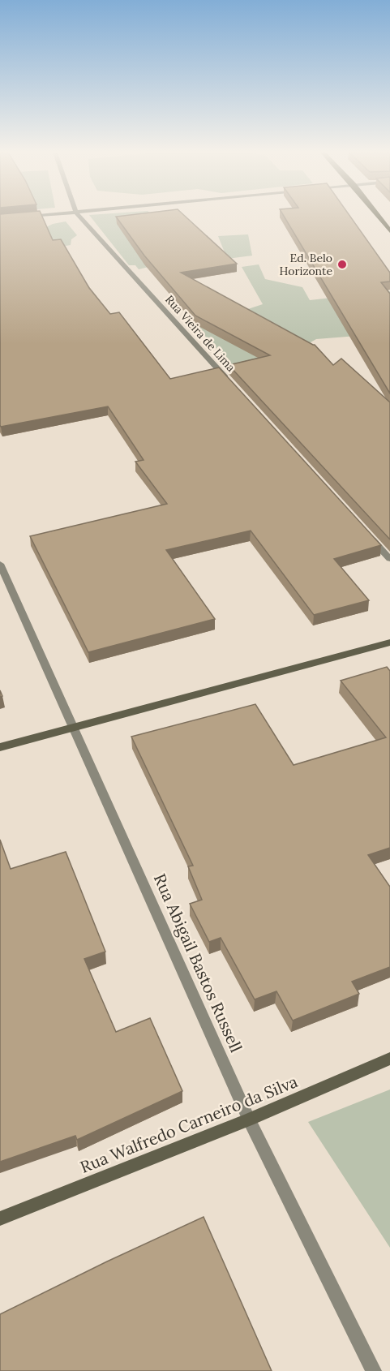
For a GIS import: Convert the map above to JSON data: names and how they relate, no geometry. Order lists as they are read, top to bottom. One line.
{"streets":{"main road":["Rua Walfredo Carneiro da Silva"],"street":["Rua Vieira de Lima","Rua Abigail Bastos Russell"]},"crossings":[["Rua Abigail Bastos Russell","Rua Walfredo Carneiro da Silva"]],"places":["Ed. Belo Horizonte"]}
